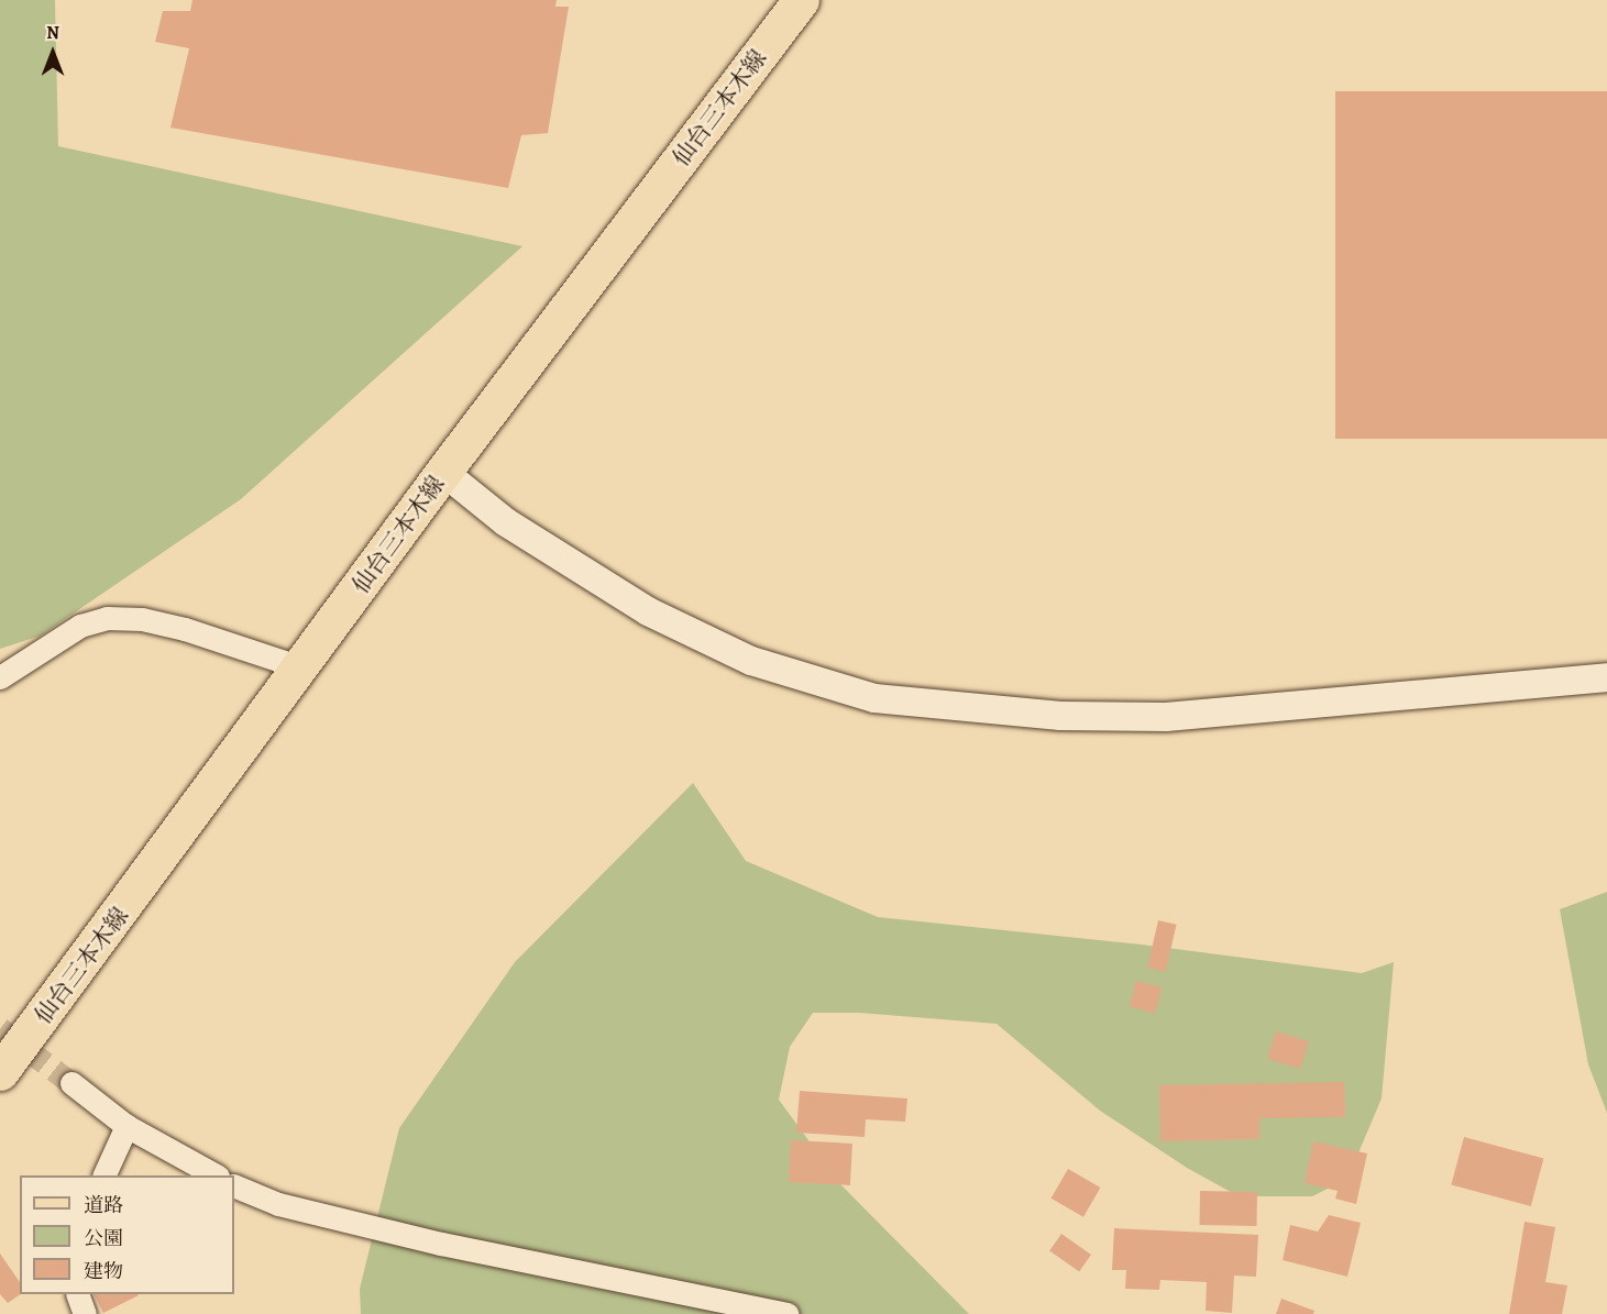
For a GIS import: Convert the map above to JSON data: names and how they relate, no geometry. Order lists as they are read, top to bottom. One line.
{"streets":{"main road":["仙台三本木線"]},"legend":["道路","公園","建物"],"north":"top"}
